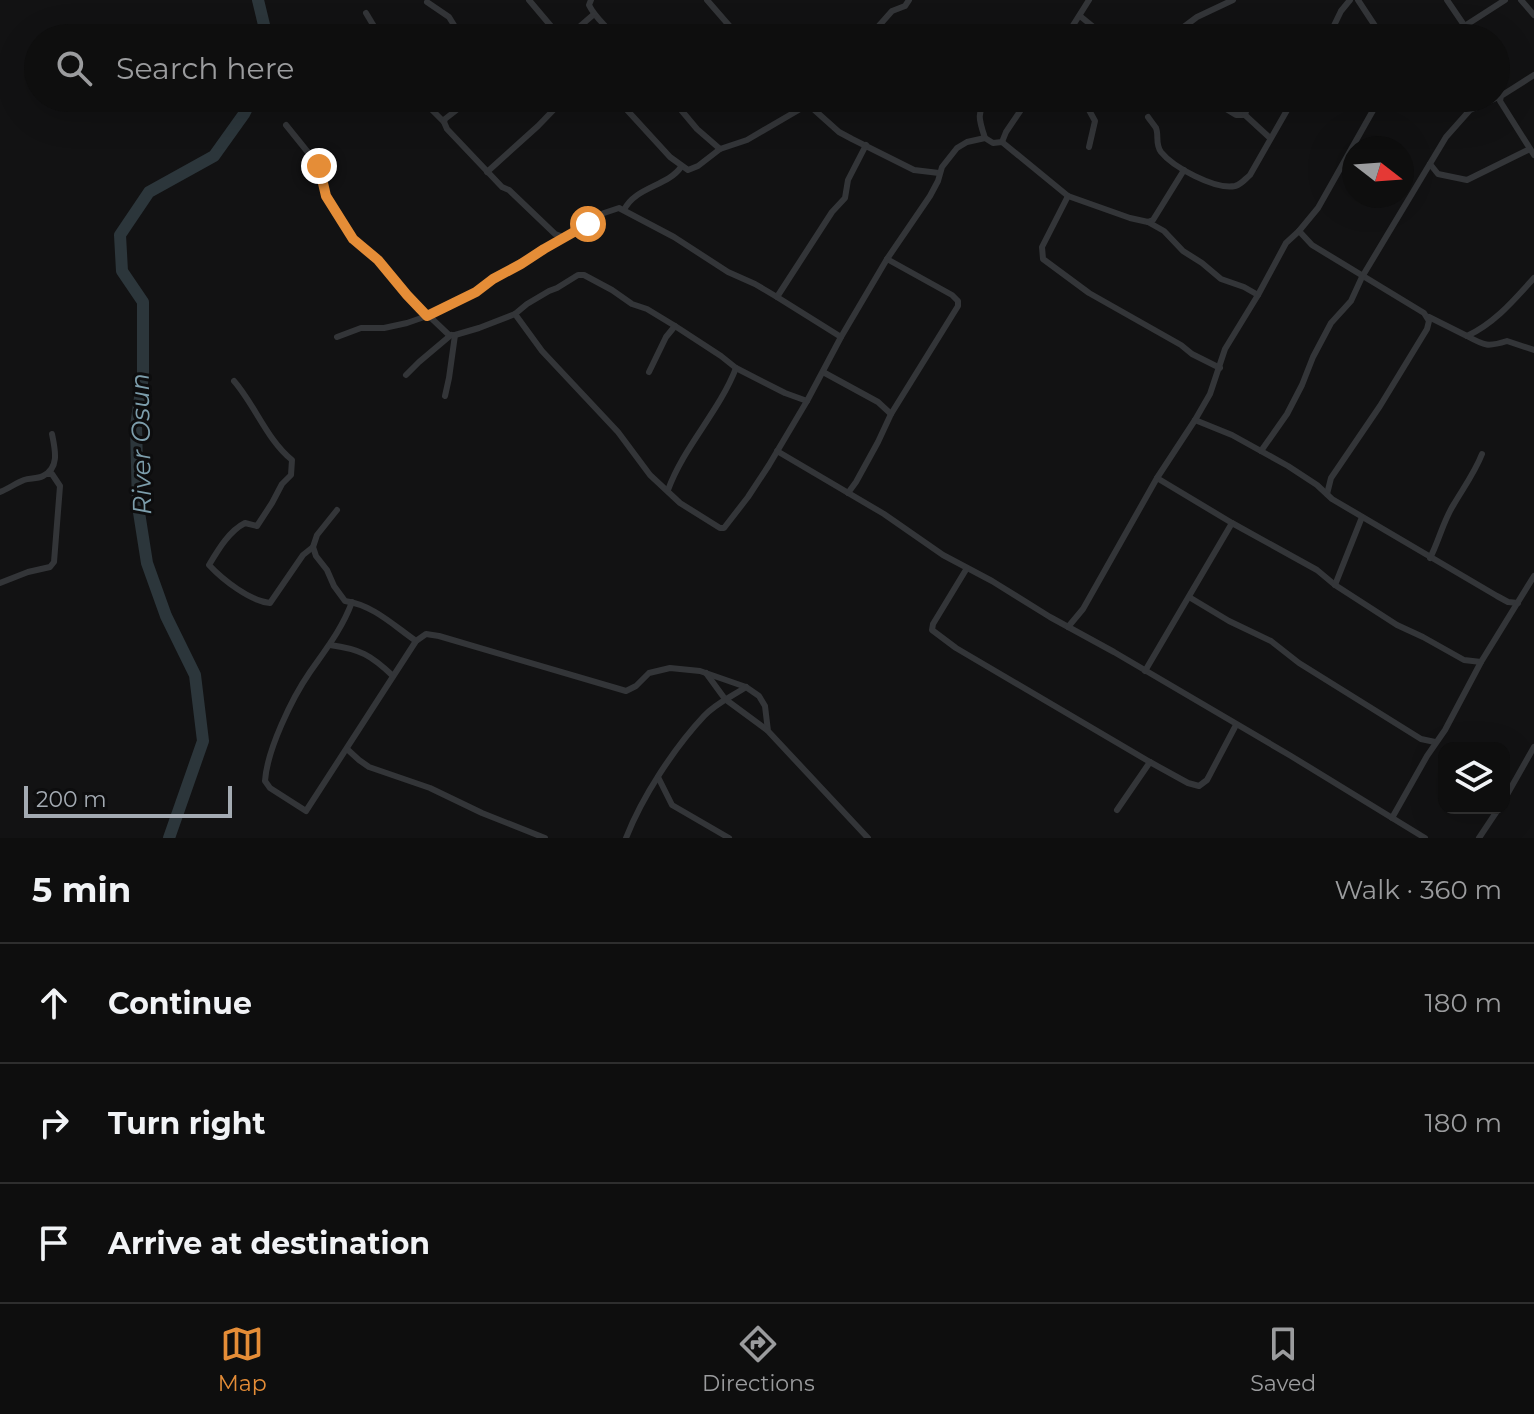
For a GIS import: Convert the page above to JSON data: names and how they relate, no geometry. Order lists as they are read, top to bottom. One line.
{"water":["River Osun"],"scale_bar":"200 m","north":"right","page":{"search":"Search here","scale":"200 m","heading":["5 min","Walk · 360 m"],"list":[["Continue","180 m"],["Turn right","180 m"],"Arrive at destination"],"nav":["Map","Directions","Saved"]}}
